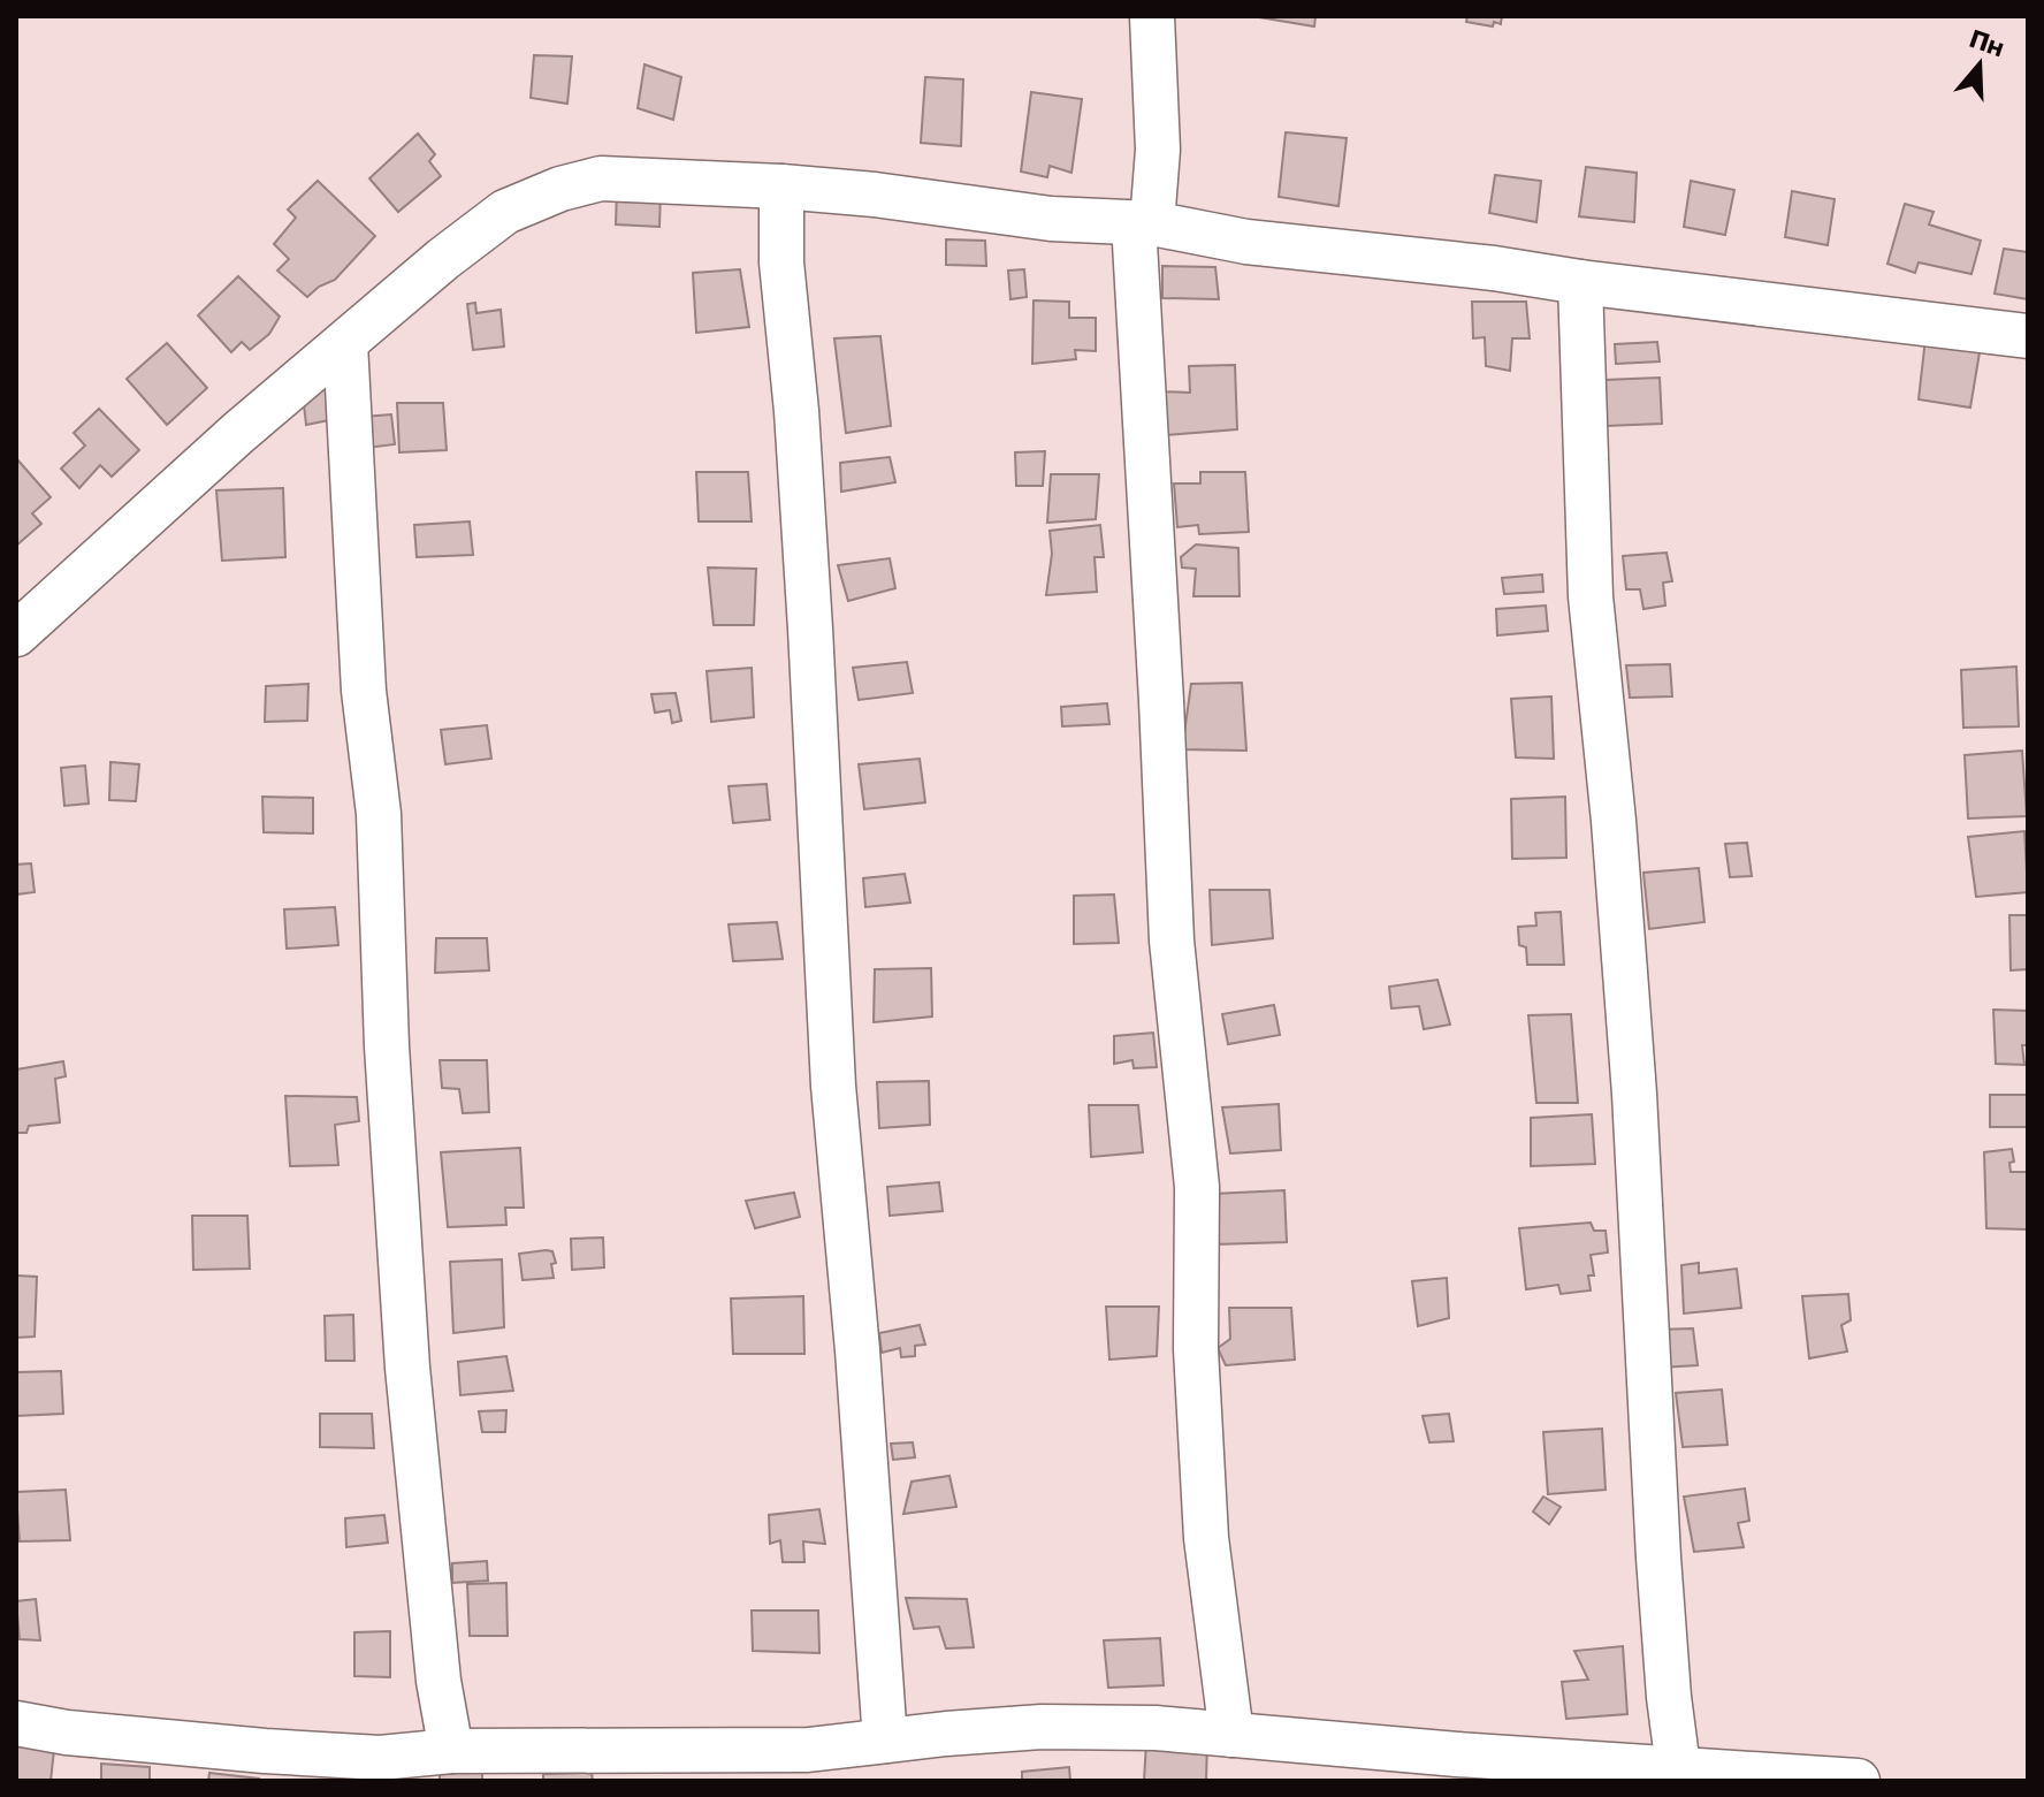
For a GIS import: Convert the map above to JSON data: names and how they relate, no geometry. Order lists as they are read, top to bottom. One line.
{"north":"top"}
